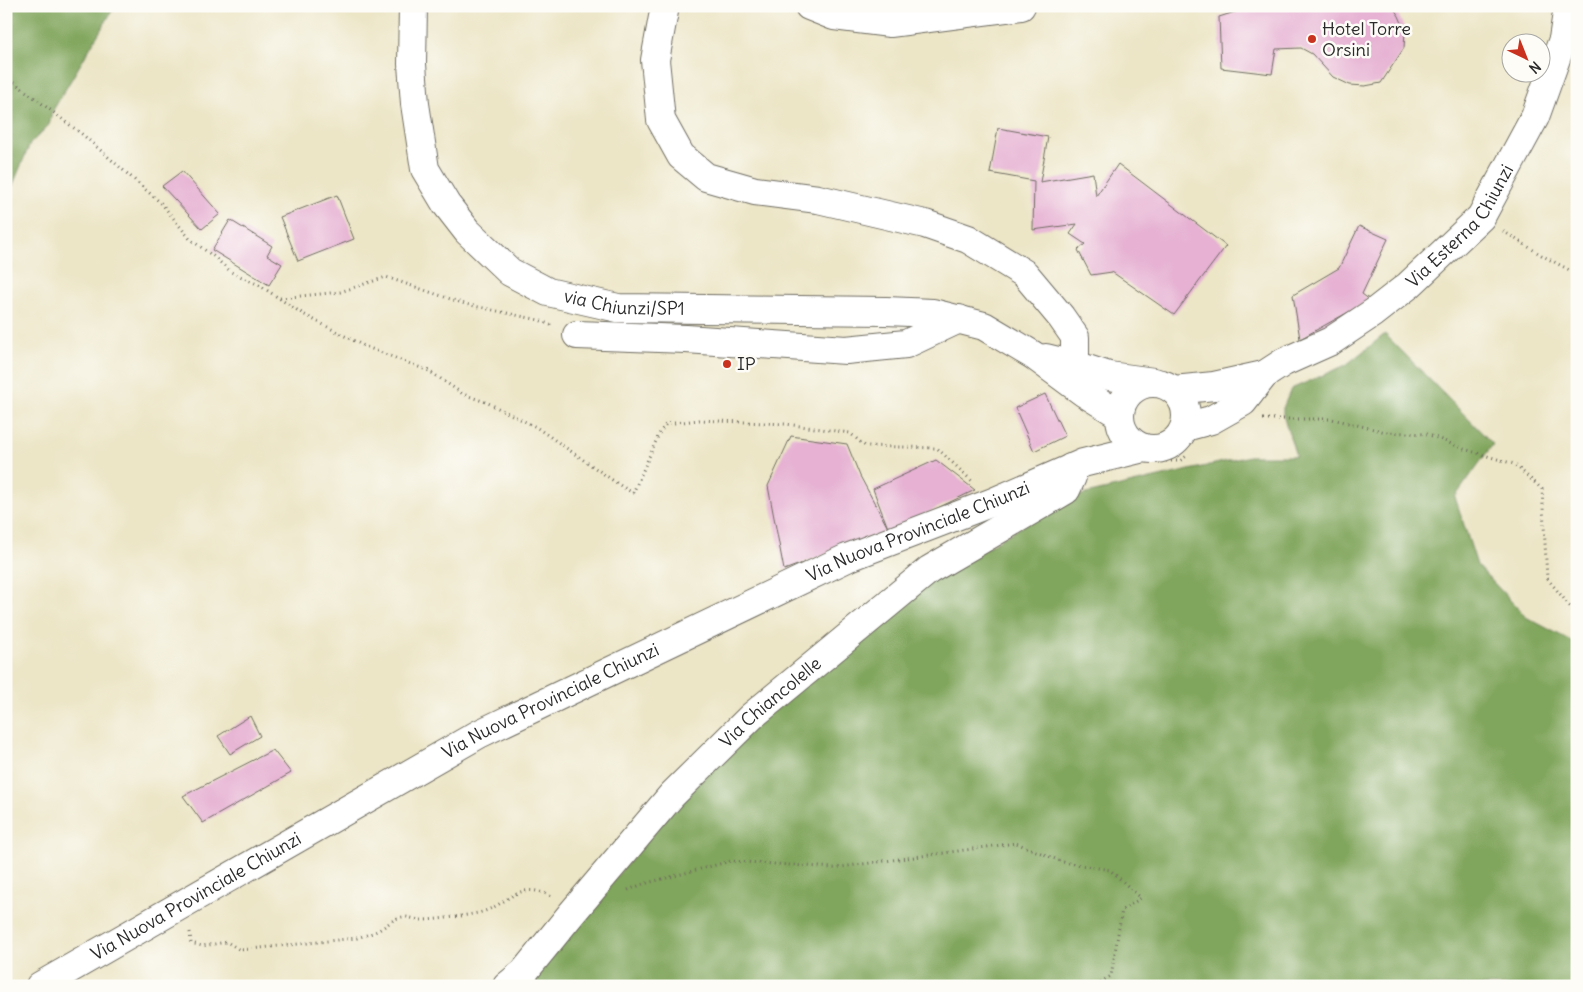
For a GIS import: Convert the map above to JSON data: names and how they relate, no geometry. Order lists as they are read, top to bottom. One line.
{"streets":{"main road":["Via Esterna Chiunzi","via Chiunzi/SP1","Via Nuova Provinciale Chiunzi","Via Chiancolelle"]},"crossings":[["Via Nuova Provinciale Chiunzi","Via Chiancolelle"]],"places":["Hotel Torre Orsini","IP"],"north":"bottom right"}
